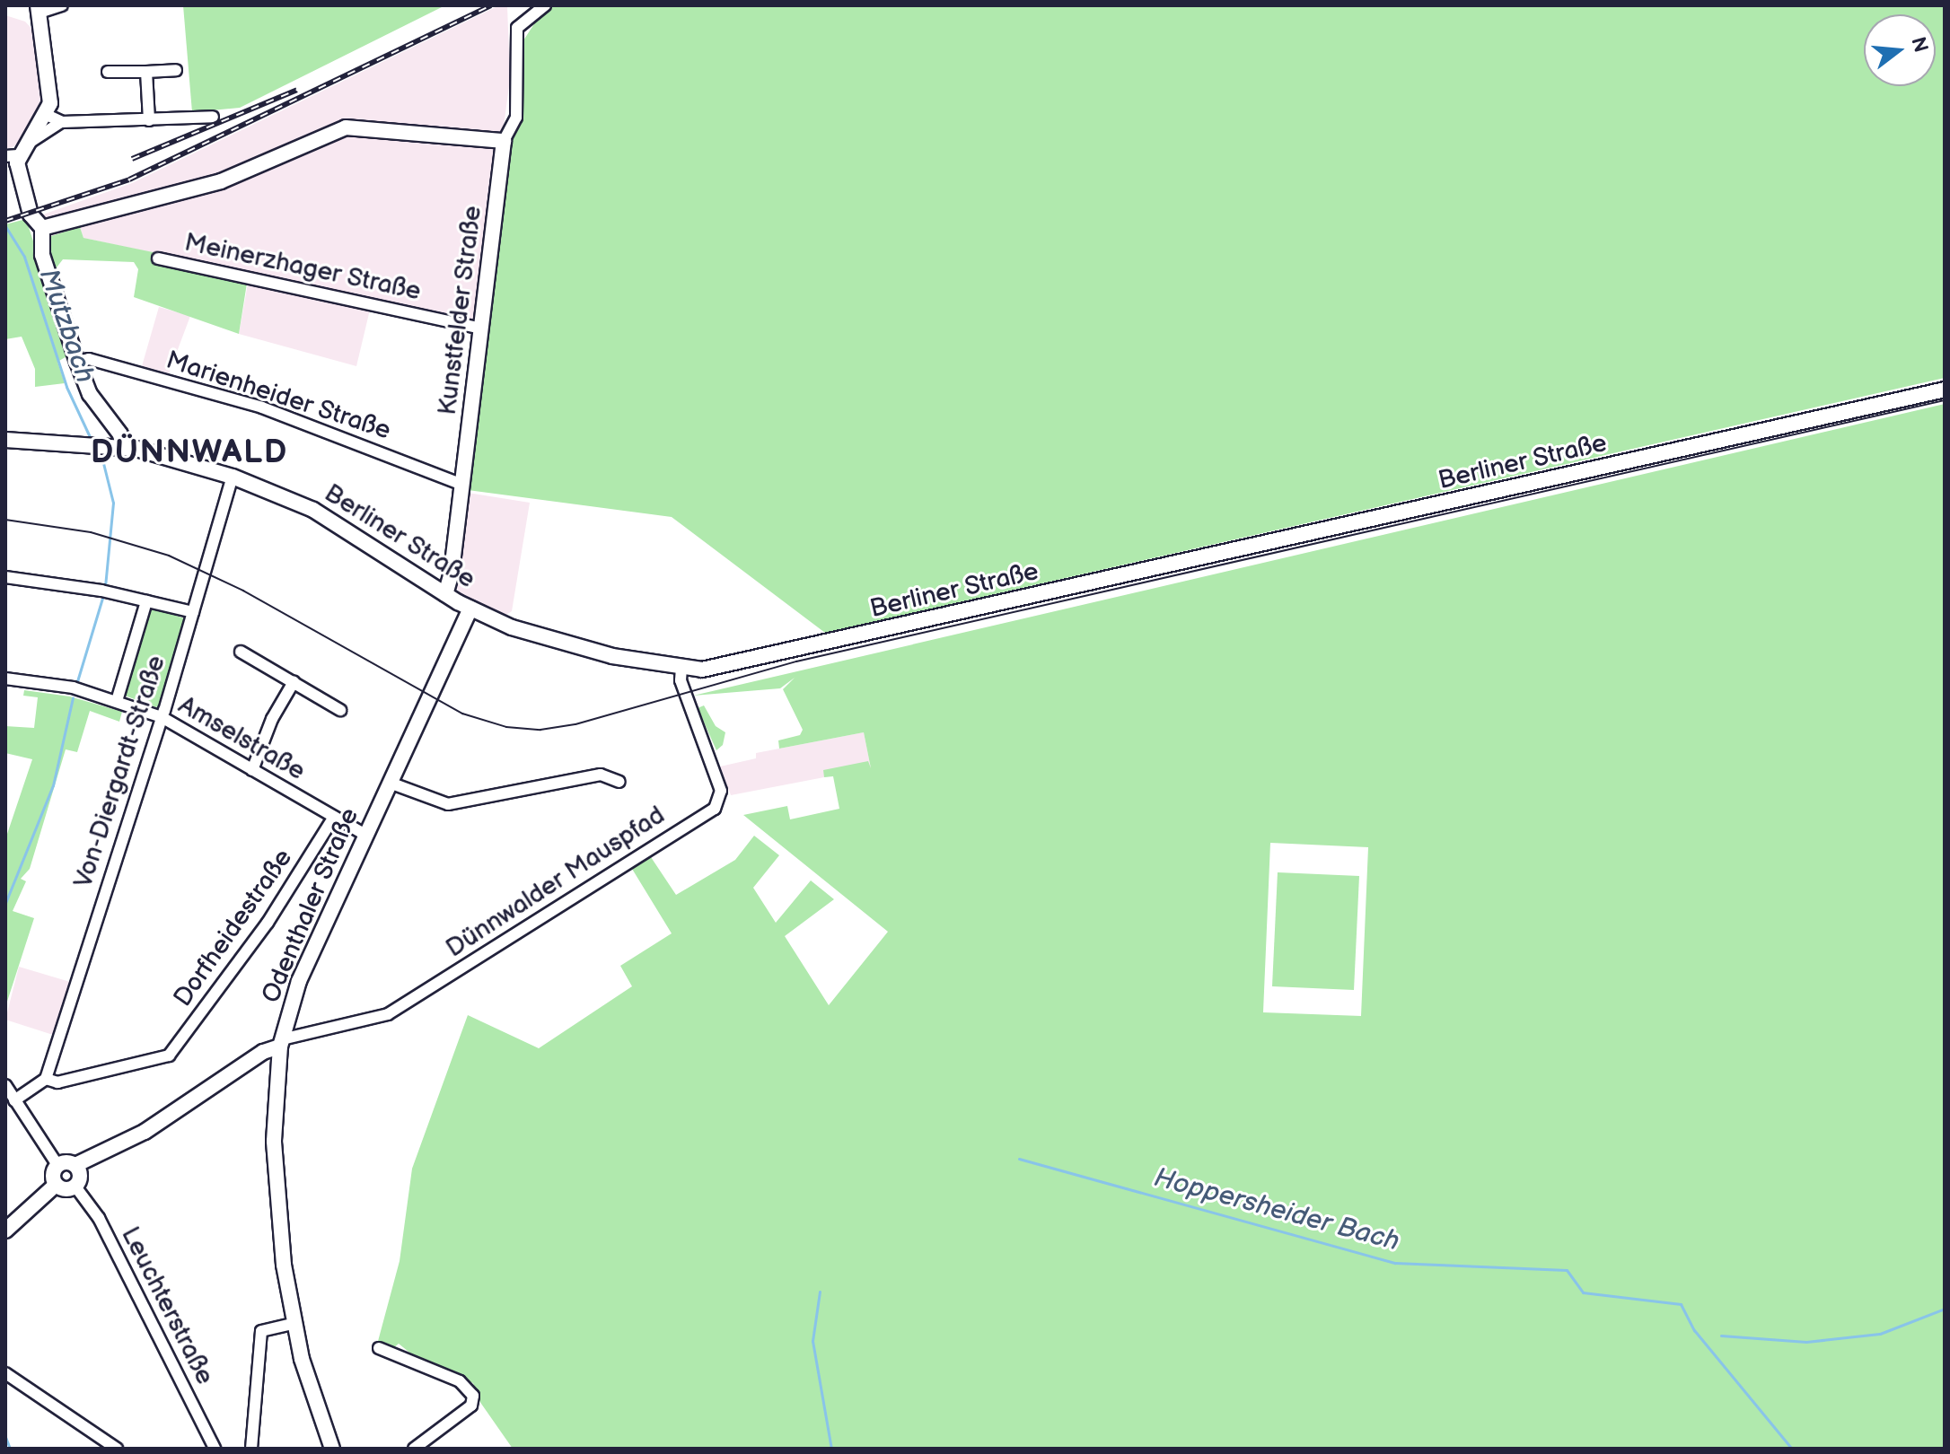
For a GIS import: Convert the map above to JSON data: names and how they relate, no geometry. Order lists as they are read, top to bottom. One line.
{"streets":{"main road":["Kunstfelder Straße","Berliner Straße","Dünnwalder Mauspfad","Odenthaler Straße"],"street":["Meinerzhager Straße","Marienheider Straße","Amselstraße","Von-Diergardt-Straße","Dorfheidestraße","Leuchterstraße"]},"crossings":[["Meinerzhager Straße","Kunstfelder Straße"],["Kunstfelder Straße","Marienheider Straße"],["Kunstfelder Straße","Berliner Straße"],["Berliner Straße","Von-Diergardt-Straße"],["Berliner Straße","Dünnwalder Mauspfad"],["Berliner Straße","Odenthaler Straße"],["Amselstraße","Von-Diergardt-Straße"],["Amselstraße","Odenthaler Straße"],["Amselstraße","Dorfheidestraße"],["Von-Diergardt-Straße","Dorfheidestraße"],["Dünnwalder Mauspfad","Odenthaler Straße"],["Dünnwalder Mauspfad","Leuchterstraße"]],"districts":["DÜNNWALD"],"water":["Mutzbach","Hoppersheider Bach"],"north":"right"}
